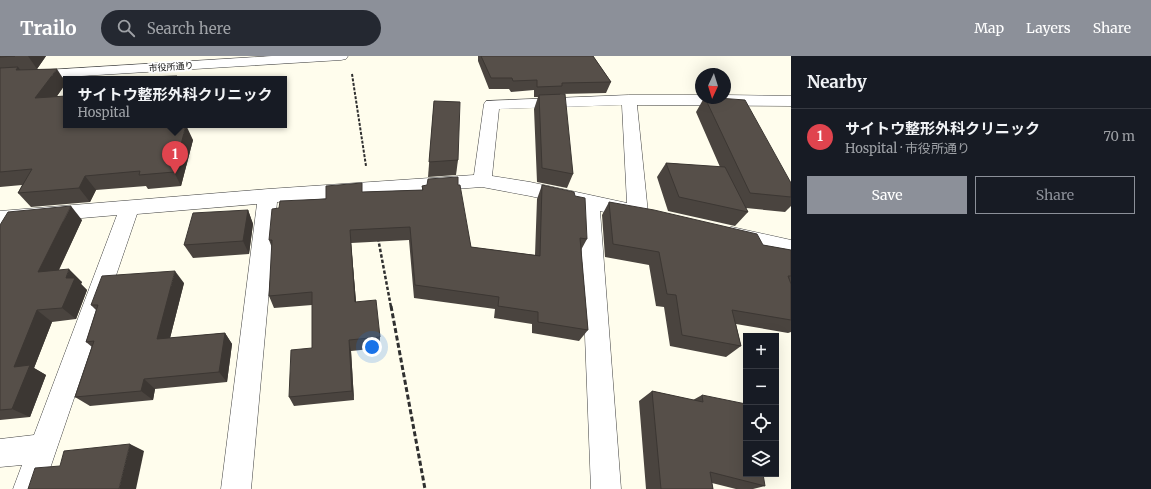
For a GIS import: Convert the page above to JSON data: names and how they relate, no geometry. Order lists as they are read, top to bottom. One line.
{"streets":{"street":["市役所通り"]},"north":"bottom","page":{"header":"Trailo","search":"Search here","nav":["Map","Layers","Share"],"heading":"Nearby","popup":["サイトウ整形外科クリニック","Hospital"],"list":[{"mark":"1","name":"サイトウ整形外科クリニック","note":"Hospital · 市役所通り","value":"70 m"}],"pins":"1","buttons":["Save","Share"],"map_buttons":["+","−"]}}
